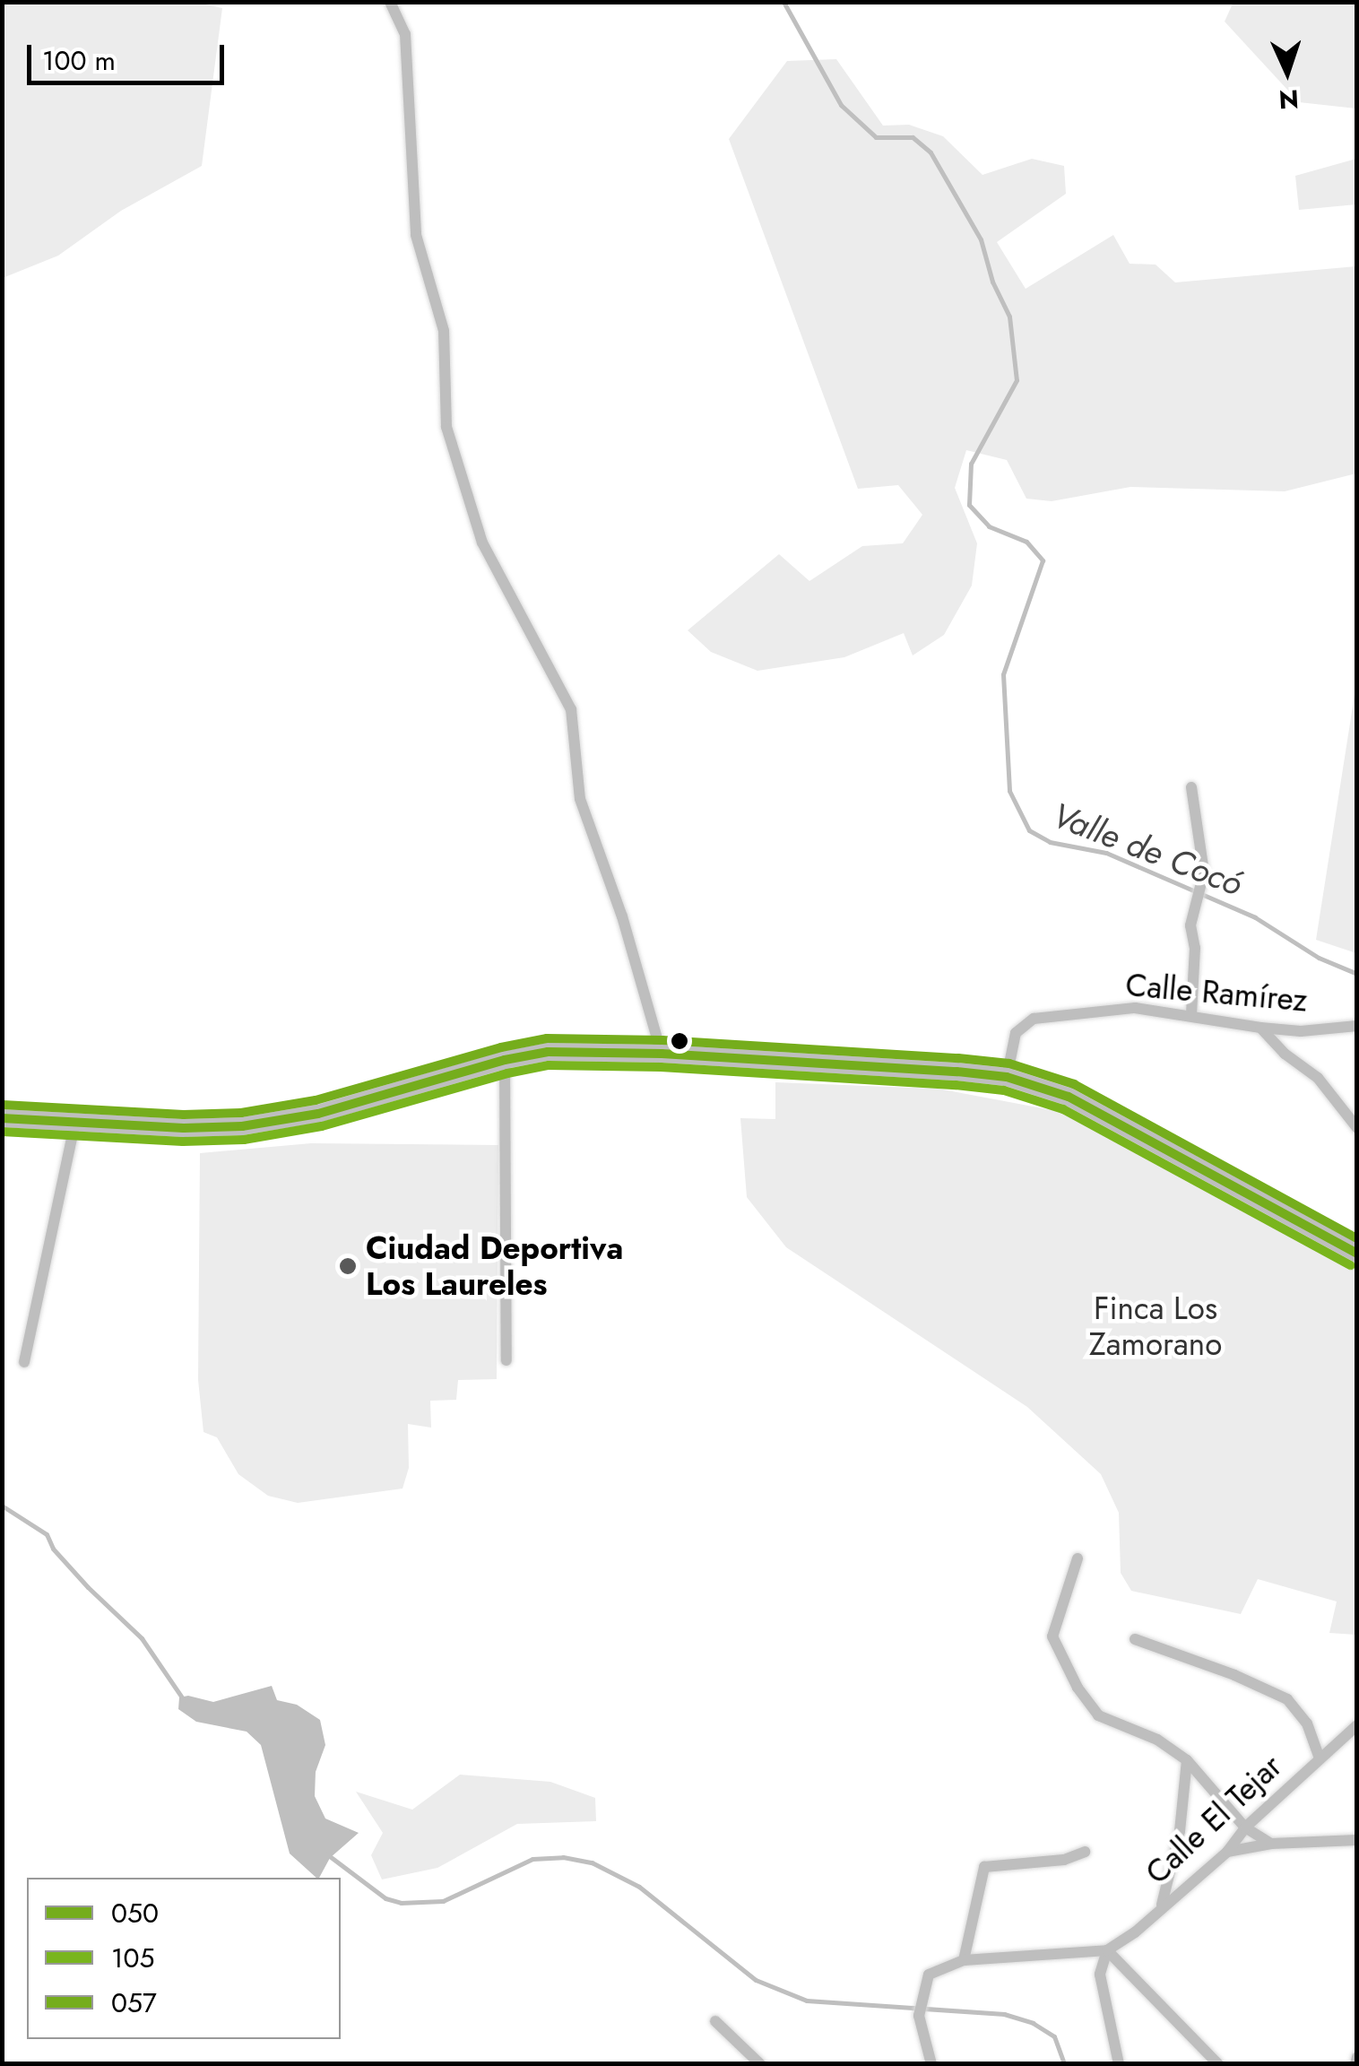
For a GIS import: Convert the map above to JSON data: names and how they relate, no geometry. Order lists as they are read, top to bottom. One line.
{"streets":{"street":["Calle Ramírez","Calle El Tejar"]},"water":["Valle de Cocó"],"parks":["Finca Los Zamorano"],"places":["Ciudad Deportiva Los Laureles"],"lines":["transit line 057","transit line 050","transit line 105"],"legend":["050","105","057"],"scale_bar":"100 m","north":"bottom"}
